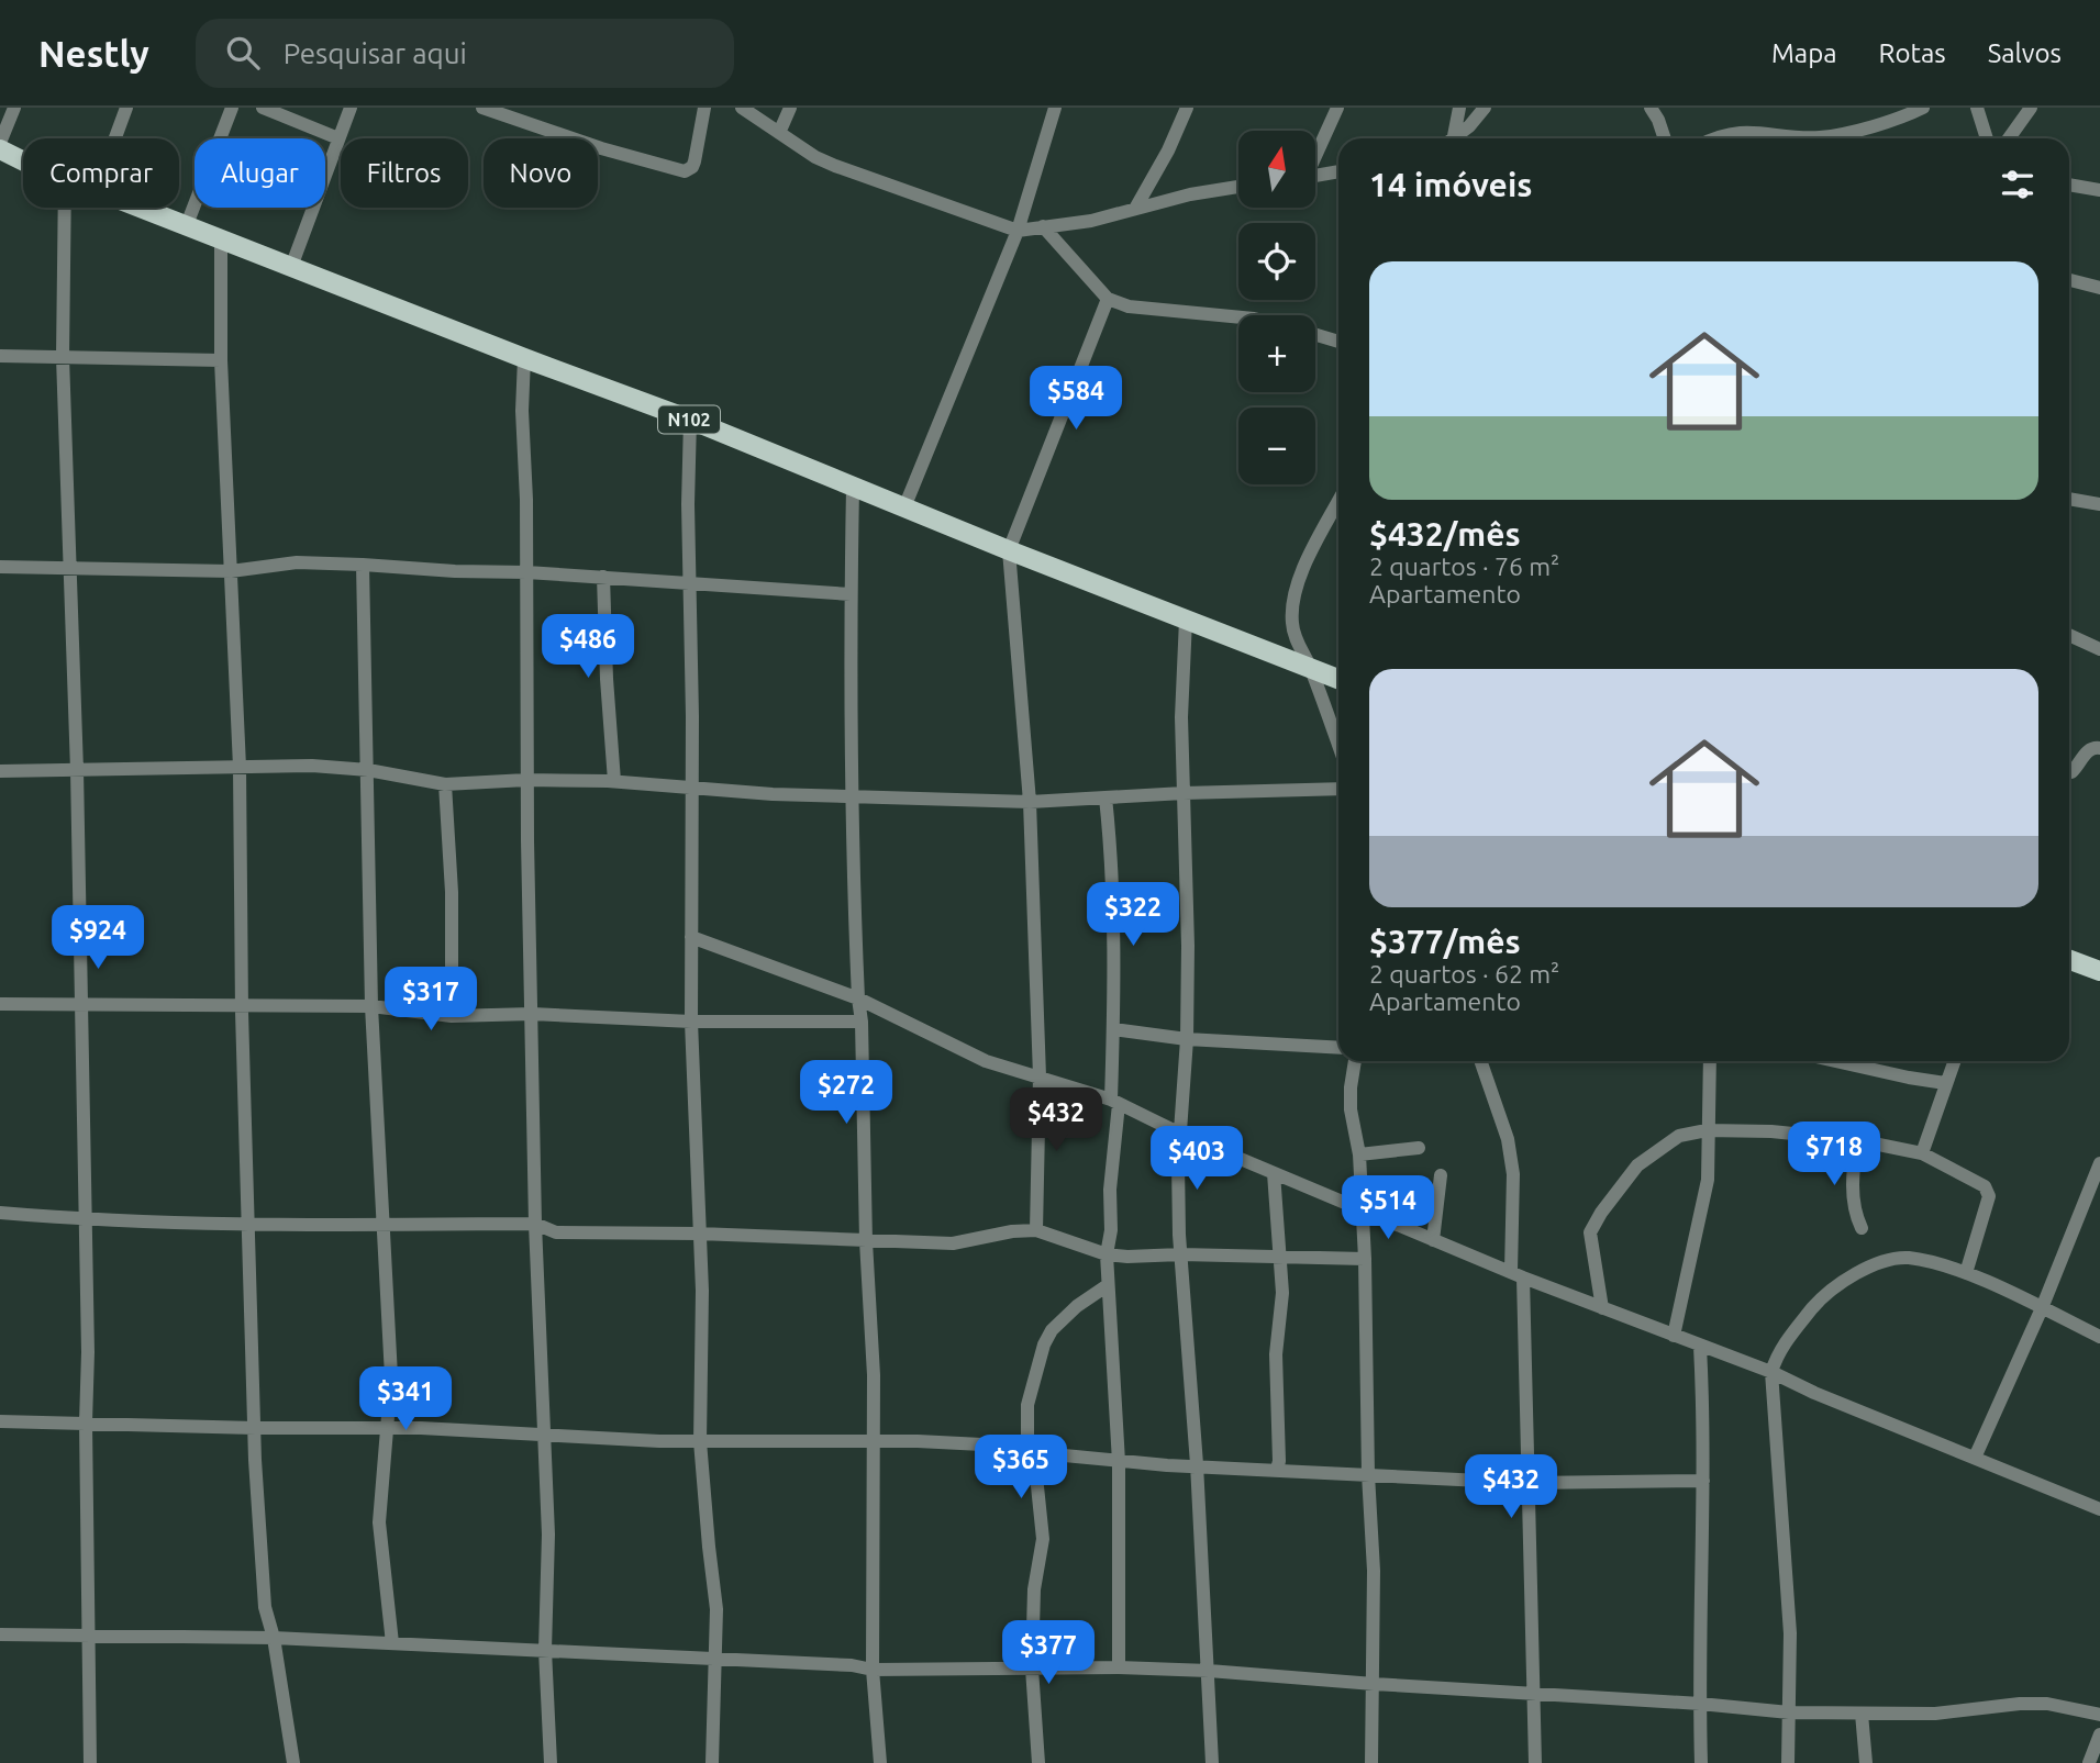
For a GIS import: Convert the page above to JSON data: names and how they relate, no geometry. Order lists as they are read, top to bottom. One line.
{"streets":{"main road":["N102"]},"north":"top","page":{"header":"Nestly","search":"Pesquisar aqui","nav":["Mapa","Rotas","Salvos"],"map_buttons":["+","−"],"chip":["Comprar","Alugar","Filtros","Novo"],"heading":"14 imóveis","list":[{"name":"$432/mês","note":"2 quartos · 76 m² · Apartamento"},{"name":"$377/mês","note":"2 quartos · 62 m² · Apartamento"}],"price":["$584","$486","$322","$924","$317","$272","$432","$718","$403","$514","$341","$365","$432","$377"]}}
